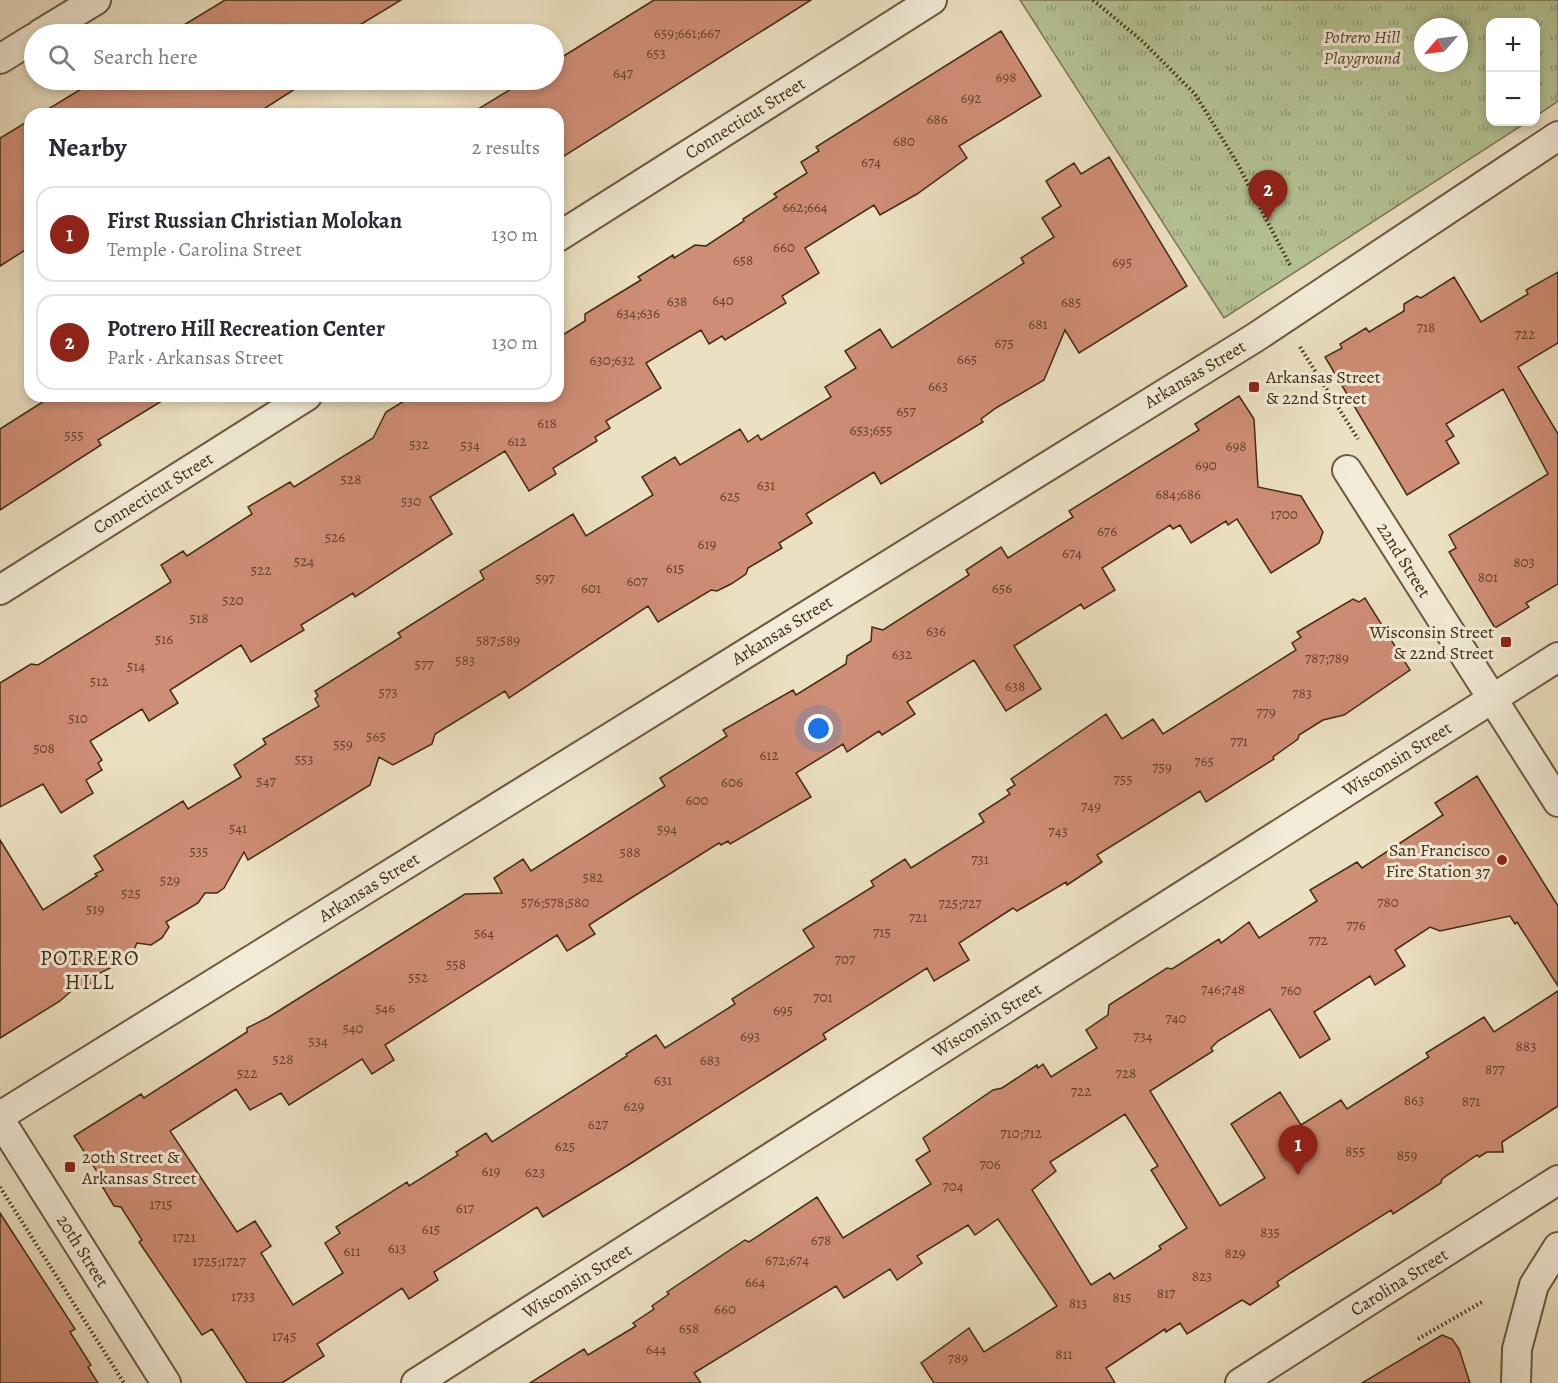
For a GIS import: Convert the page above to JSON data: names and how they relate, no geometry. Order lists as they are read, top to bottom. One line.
{"streets":{"street":["Connecticut Street","Arkansas Street","22nd Street","Wisconsin Street","20th Street","Carolina Street"]},"crossings":[["Arkansas Street","20th Street"],["22nd Street","Wisconsin Street"]],"districts":["POTRERO HILL"],"parks":["Potrero Hill Playground"],"places":{"transit":["Arkansas Street & 22nd Street","Wisconsin Street & 22nd Street","20th Street & Arkansas Street"],"other":["San Francisco Fire Station 37"]},"house_numbers":["659;661;667","653","647","698","692","686","680","674","662;664","660","658","695","640","638","685","634;636","681","718","722","675","665","630;632","663","657","618","653;655","555","612","532","534","698","690","528","631","684;686","625","530","1700","676","526","619","674","524","803","615","522","801","597","607","601","656","520","518","636","516","587;589","632","787;789","583","577","514","512","638","573","783","779","510","565","771","559","508","612","553","765","759","755","547","606","600","749","541","594","743","535","588","731","582","529","525","576;578;580","780","725;727","519","721","776","715","564","772","707","558","552","746;748","760","701","546","695","740","540","693","734","534","883","528","683","877","522","728","631","722","863","871","629","627","710;712","625","855","859","706","619","623","704","1715","617","615","835","1721","678","613","611","829","672;674","1725;1727","823","664","817","1733","815","813","660","658","1745","644","811","789"],"north":"bottom left","page":{"map_buttons":["+","−"],"search":"Search here","heading":["Nearby","2 results"],"pins":["2","1"],"list":[{"mark":"1","name":"First Russian Christian Molokan","note":"Temple · Carolina Street","value":"130 m"},{"mark":"2","name":"Potrero Hill Recreation Center","note":"Park · Arkansas Street","value":"130 m"}]}}
